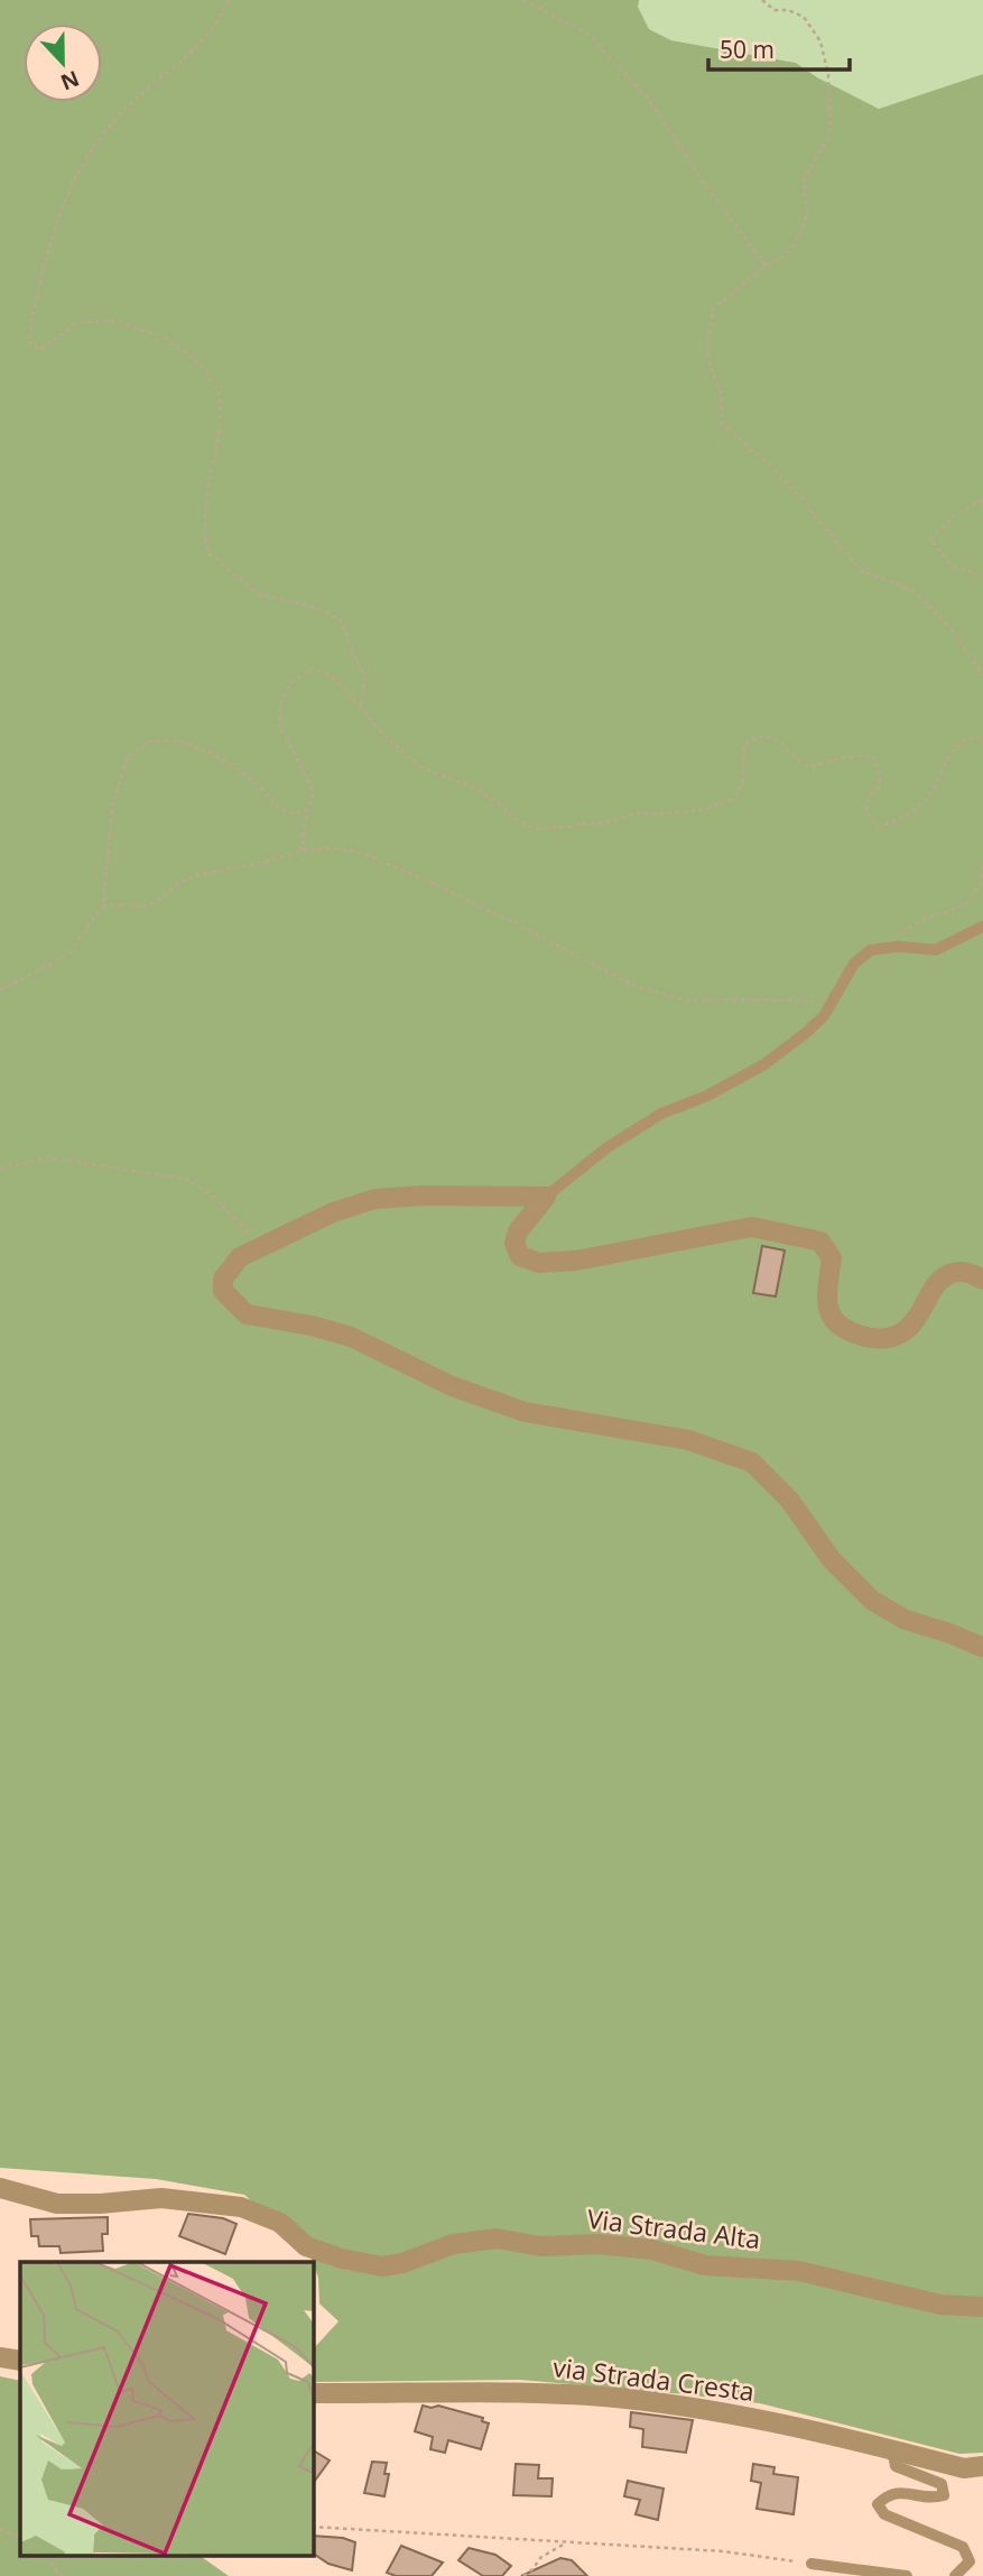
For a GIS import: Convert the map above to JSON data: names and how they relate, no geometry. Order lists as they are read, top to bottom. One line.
{"streets":{"street":["Via Strada Alta","via Strada Cresta"]},"scale_bar":"50 m","north":"bottom"}
